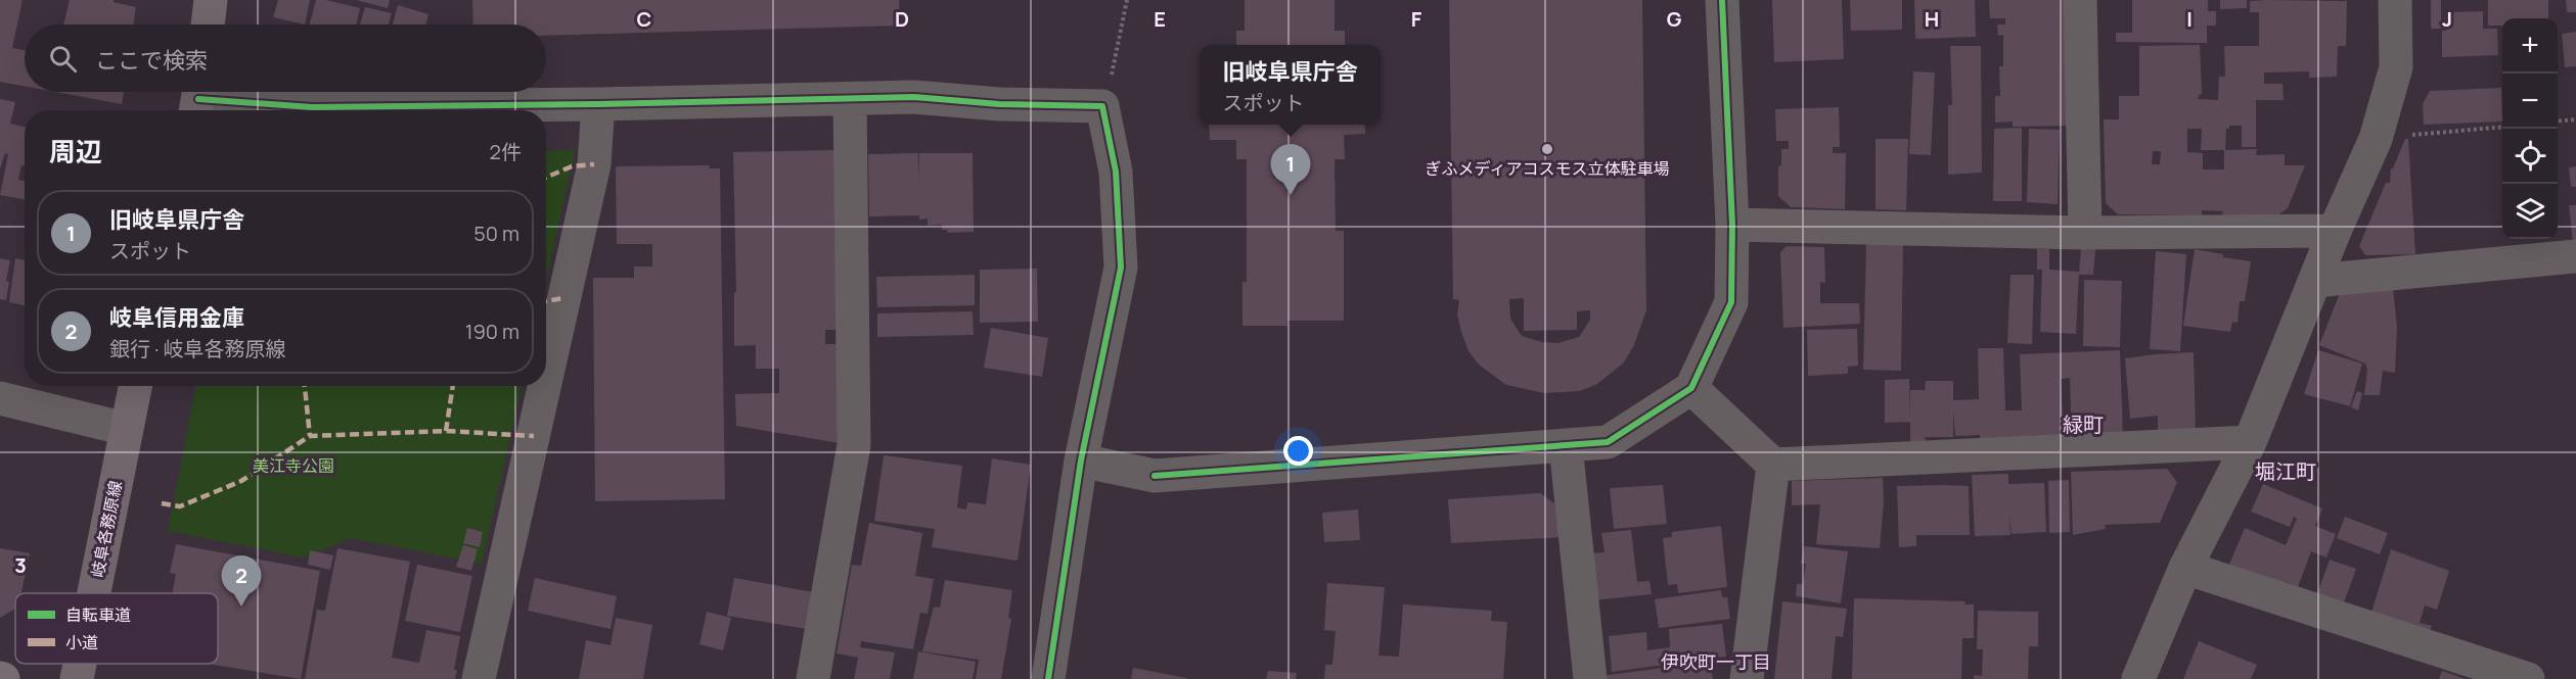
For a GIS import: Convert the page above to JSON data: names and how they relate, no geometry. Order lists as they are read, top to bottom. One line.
{"streets":{"main road":["岐阜各務原線"]},"districts":["緑町","堀江町","伊吹町一丁目"],"parks":["美江寺公園"],"places":["ぎふメディアコスモス立体駐車場"],"legend":["自転車道","小道"],"page":{"map_buttons":["+","−"],"search":"ここで検索","popup":["旧岐阜県庁舎","スポット"],"heading":["周辺","2件"],"pins":["1","2"],"list":[{"mark":"1","name":"旧岐阜県庁舎","note":"スポット","value":"50 m"},{"mark":"2","name":"岐阜信用金庫","note":"銀行 · 岐阜各務原線","value":"190 m"}]},"grid":{"columns":["C","D","E","F","G","H","I","J"],"rows":["3"]}}
